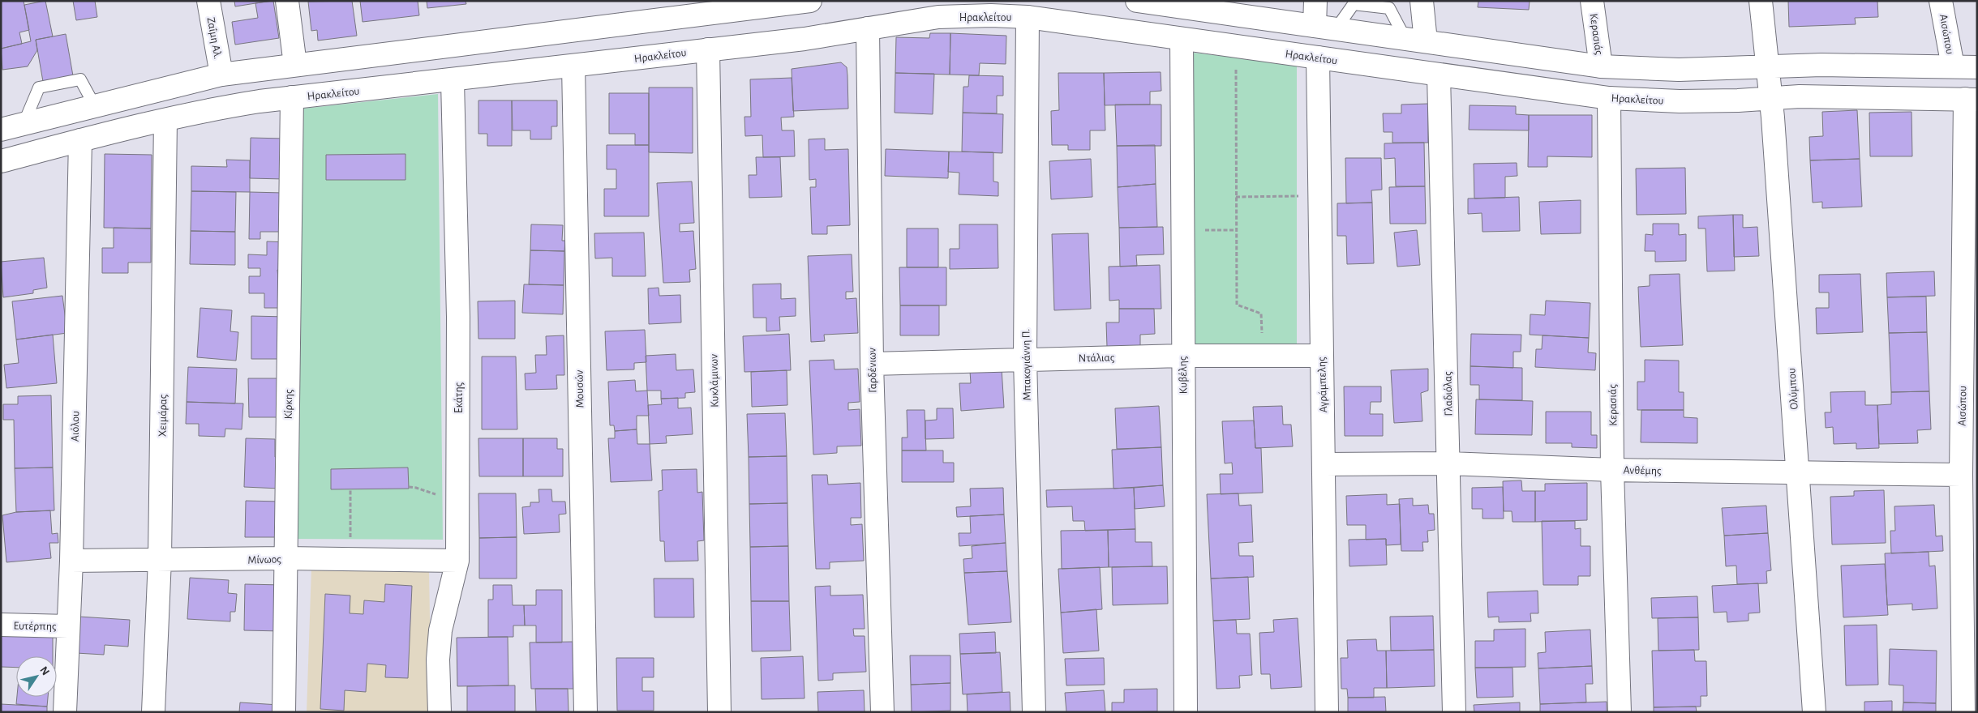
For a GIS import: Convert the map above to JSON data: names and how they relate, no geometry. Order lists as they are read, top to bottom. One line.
{"streets":{"street":["Ηρακλείτου","Κερασιάς","Αισώπου","Ζαΐμη Αλ.","Ντάλιας","Μπακογιάννη Π.","Γαρδένιων","Κυβέλης","Κυκλάμινων","Αγράμπελης","Μουσών","Ολύμπου","Γλαδιόλας","Εκάτης","Κίρκης","Χειμάρας","Αιόλου","Ανθέμης","Μίνωος","Ευτέρπης"]},"crossings":[["Ηρακλείτου","Κερασιάς"],["Ηρακλείτου","Αισώπου"],["Ηρακλείτου","Μπακογιάννη Π."],["Ηρακλείτου","Γαρδένιων"],["Ηρακλείτου","Κυβέλης"],["Ηρακλείτου","Κυκλάμινων"],["Ηρακλείτου","Αγράμπελης"],["Ηρακλείτου","Μουσών"],["Ηρακλείτου","Ολύμπου"],["Ηρακλείτου","Γλαδιόλας"],["Ηρακλείτου","Εκάτης"],["Ηρακλείτου","Κίρκης"],["Ηρακλείτου","Χειμάρας"],["Ηρακλείτου","Αιόλου"],["Κερασιάς","Ανθέμης"],["Αισώπου","Ανθέμης"],["Ντάλιας","Μπακογιάννη Π."],["Ντάλιας","Γαρδένιων"],["Ντάλιας","Κυβέλης"],["Ντάλιας","Αγράμπελης"],["Αγράμπελης","Ανθέμης"],["Ολύμπου","Ανθέμης"],["Γλαδιόλας","Ανθέμης"],["Εκάτης","Μίνωος"],["Κίρκης","Μίνωος"],["Χειμάρας","Μίνωος"],["Αιόλου","Μίνωος"],["Αιόλου","Ευτέρπης"]],"north":"top right"}
